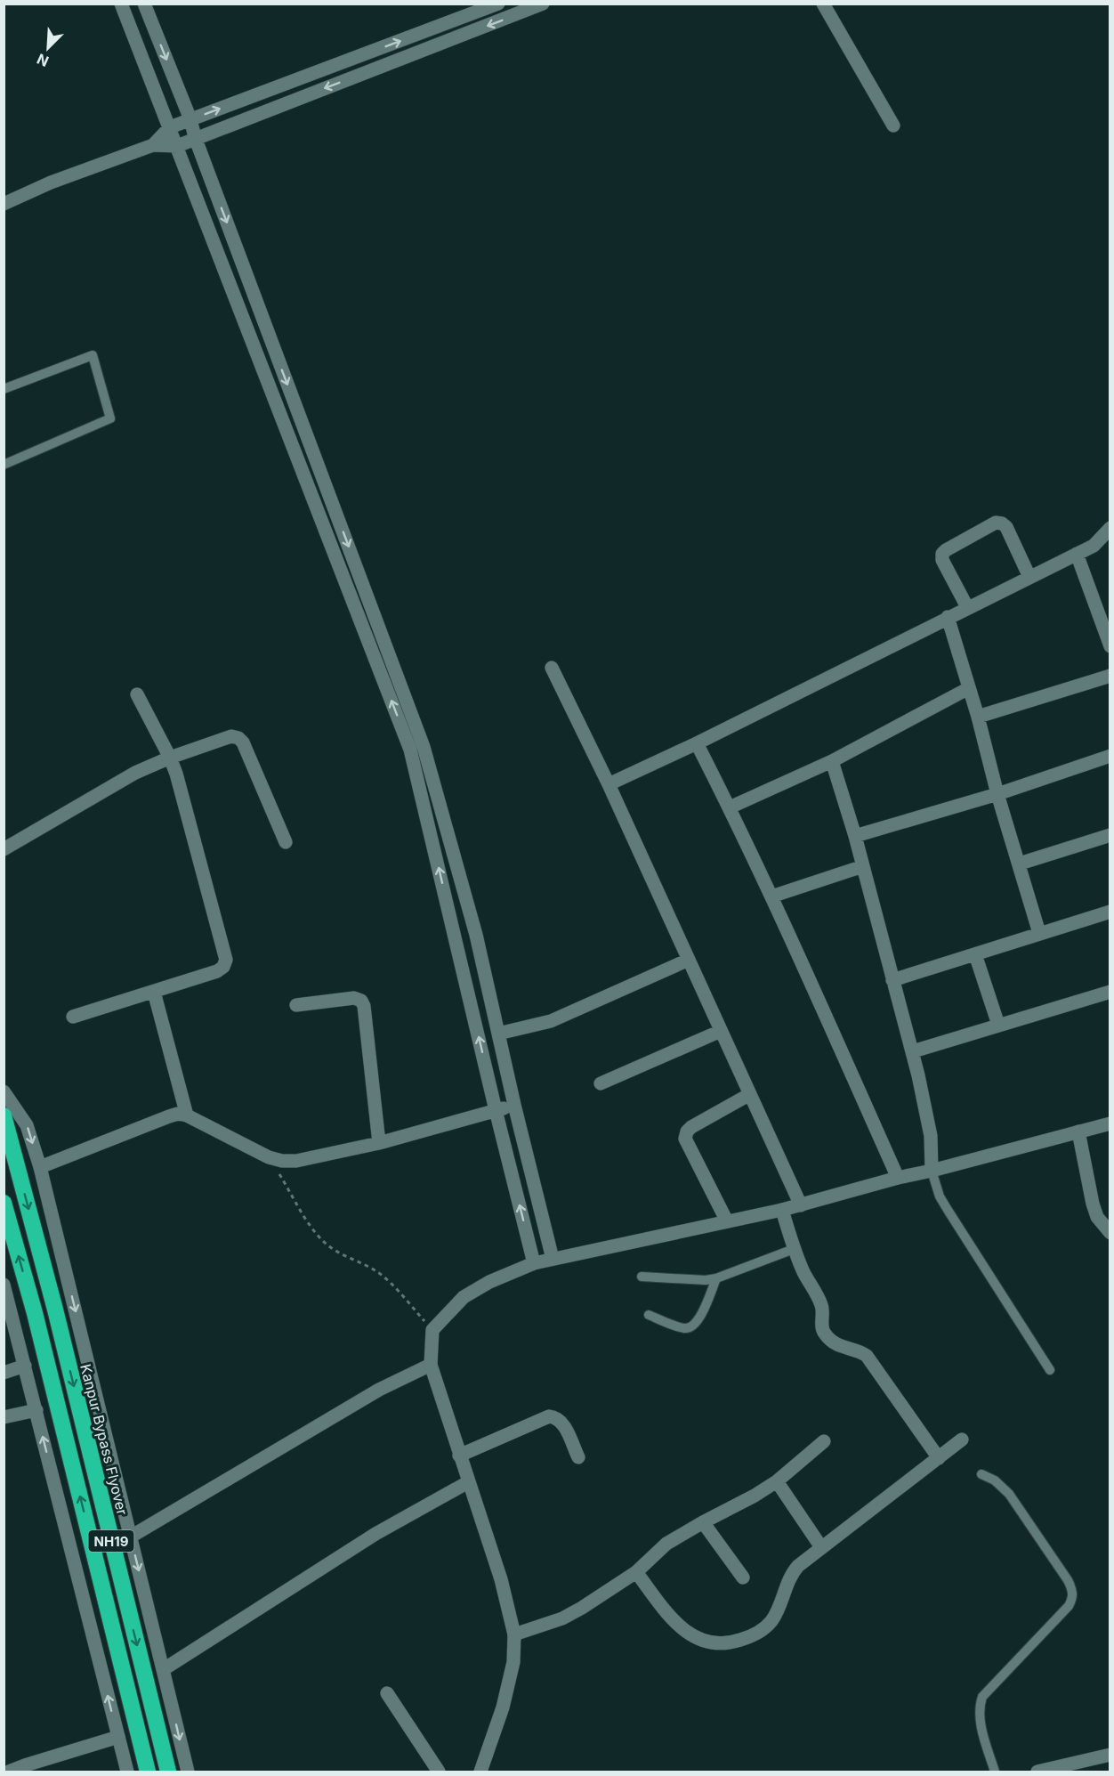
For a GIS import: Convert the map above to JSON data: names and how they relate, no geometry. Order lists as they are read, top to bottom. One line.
{"streets":{"highway":["Kanpur Bypass Flyover","NH19"]},"north":"bottom left"}
